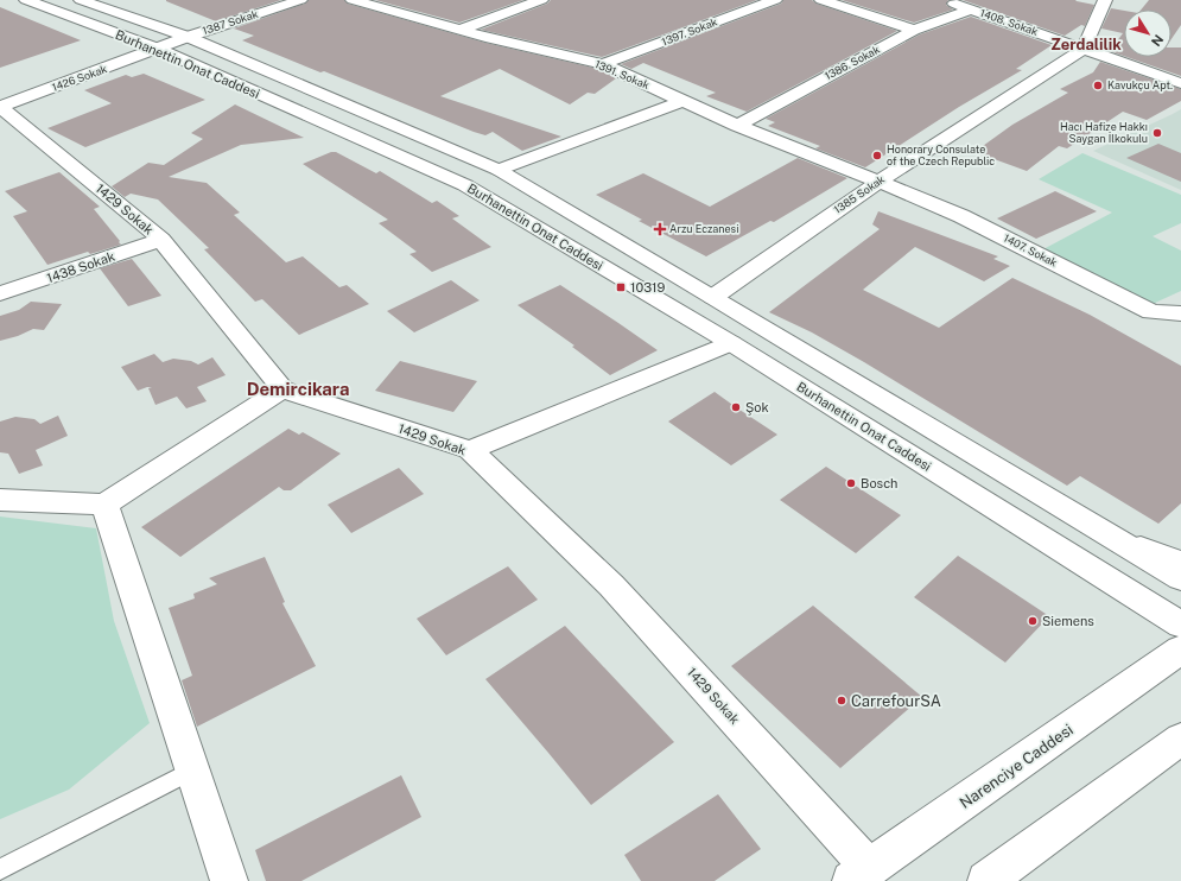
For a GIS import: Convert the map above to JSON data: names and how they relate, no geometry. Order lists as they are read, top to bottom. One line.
{"streets":{"street":["1387 Sokak","1408. Sokak","1397. Sokak","1386. Sokak","Burhanettin Onat Caddesi","1391. Sokak","1426 Sokak","1385 Sokak","1429 Sokak","1407. Sokak","1438 Sokak","Narenciye Caddesi"]},"crossings":[["1387 Sokak","Burhanettin Onat Caddesi"],["1387 Sokak","1426 Sokak"],["1408. Sokak","1386. Sokak"],["1408. Sokak","1385 Sokak"],["1397. Sokak","1391. Sokak"],["1386. Sokak","1391. Sokak"],["Burhanettin Onat Caddesi","1426 Sokak"],["Burhanettin Onat Caddesi","1385 Sokak"],["1391. Sokak","1385 Sokak"],["1391. Sokak","1407. Sokak"],["1426 Sokak","1429 Sokak"],["1385 Sokak","1407. Sokak"],["1429 Sokak","1438 Sokak"],["1429 Sokak","Narenciye Caddesi"]],"districts":["Zerdalilik","Demircikara"],"places":{"other":["Kavukçu Apt.","Hacı Hafize Hakkı Saygan İlkokulu","Honorary Consulate of the Czech Republic","Şok","Bosch","Siemens","CarrefourSA"],"health":["Arzu Eczanesi"],"transit":["10319"]},"north":"bottom right"}
